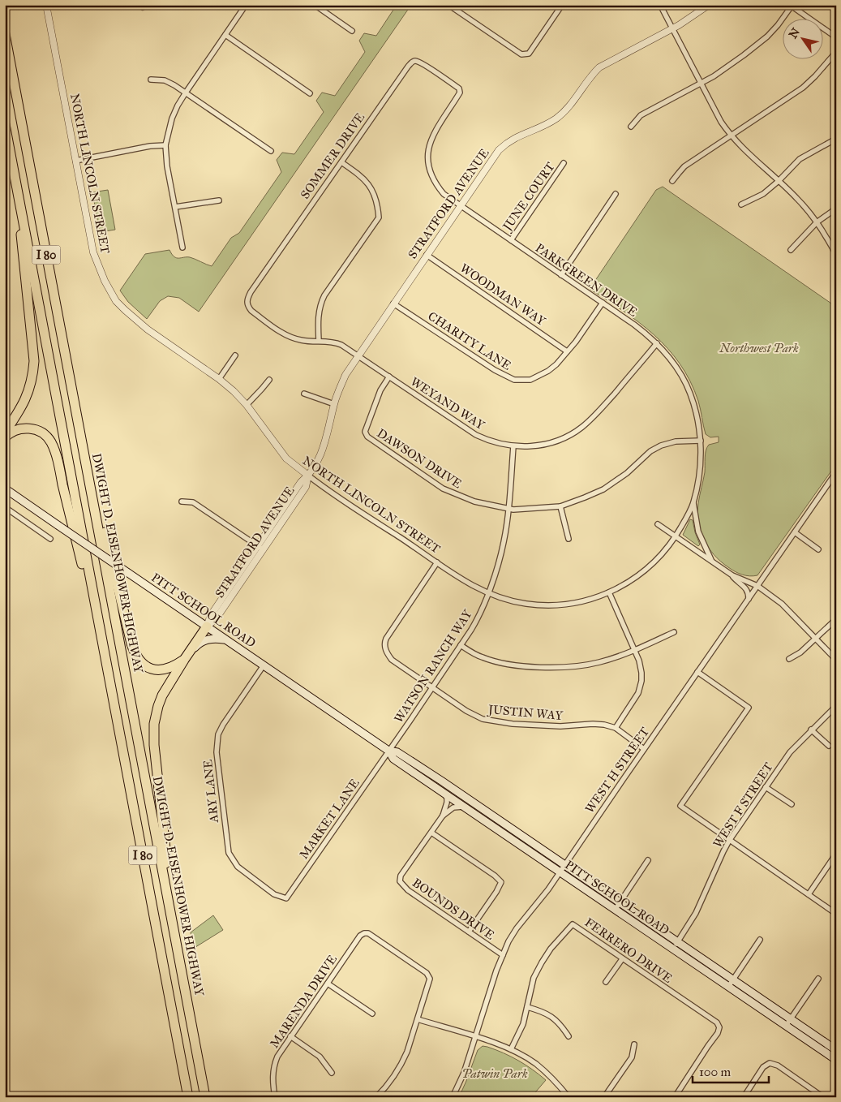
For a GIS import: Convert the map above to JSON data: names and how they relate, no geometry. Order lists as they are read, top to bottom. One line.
{"streets":{"highway":["I 80","DWIGHT D. EISENHOWER HIGHWAY"],"main road":["PITT SCHOOL ROAD"],"street":["SOMMER DRIVE","NORTH LINCOLN STREET","JUNE COURT","STRATFORD AVENUE","PARKGREEN DRIVE","WOODMAN WAY","CHARITY LANE","WEYAND WAY","DAWSON DRIVE","WATSON RANCH WAY","JUSTIN WAY","WEST H STREET","ARY LANE","WEST F STREET","MARKET LANE","BOUNDS DRIVE","FERRERO DRIVE","MARENDA DRIVE"]},"crossings":[["SOMMER DRIVE","PARKGREEN DRIVE"],["SOMMER DRIVE","WEYAND WAY"],["NORTH LINCOLN STREET","STRATFORD AVENUE"],["NORTH LINCOLN STREET","PARKGREEN DRIVE"],["NORTH LINCOLN STREET","WATSON RANCH WAY"],["NORTH LINCOLN STREET","JUSTIN WAY"],["JUNE COURT","PARKGREEN DRIVE"],["STRATFORD AVENUE","PARKGREEN DRIVE"],["STRATFORD AVENUE","WOODMAN WAY"],["STRATFORD AVENUE","CHARITY LANE"],["STRATFORD AVENUE","WEYAND WAY"],["STRATFORD AVENUE","PITT SCHOOL ROAD"],["PARKGREEN DRIVE","CHARITY LANE"],["PARKGREEN DRIVE","WEYAND WAY"],["PARKGREEN DRIVE","DAWSON DRIVE"],["WOODMAN WAY","CHARITY LANE"],["WEYAND WAY","DAWSON DRIVE"],["WEYAND WAY","WATSON RANCH WAY"],["DAWSON DRIVE","WATSON RANCH WAY"],["PITT SCHOOL ROAD","WATSON RANCH WAY"],["PITT SCHOOL ROAD","WEST H STREET"],["PITT SCHOOL ROAD","ARY LANE"],["PITT SCHOOL ROAD","WEST F STREET"],["PITT SCHOOL ROAD","MARKET LANE"],["PITT SCHOOL ROAD","BOUNDS DRIVE"],["WATSON RANCH WAY","JUSTIN WAY"],["WATSON RANCH WAY","MARKET LANE"],["JUSTIN WAY","WEST H STREET"],["WEST H STREET","BOUNDS DRIVE"],["ARY LANE","MARKET LANE"]],"parks":["Northwest Park","Patwin Park"],"scale_bar":"100 m","north":"top left"}
